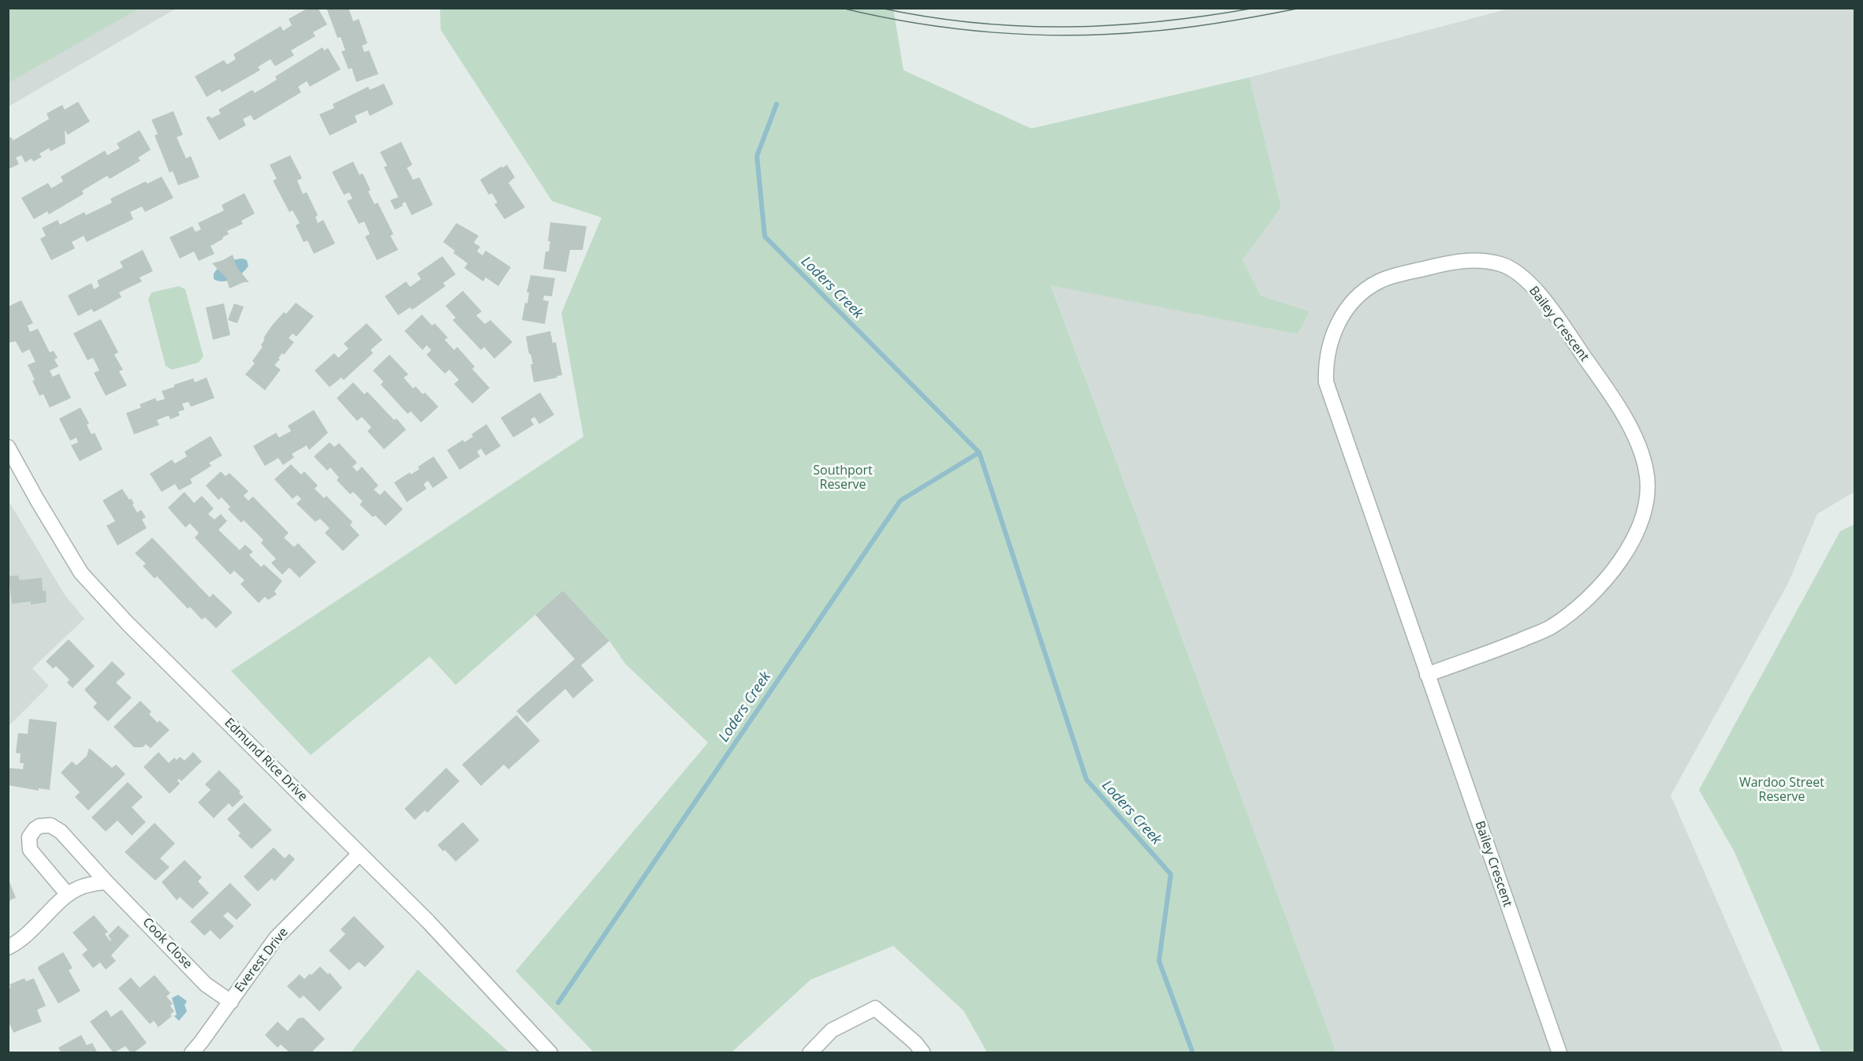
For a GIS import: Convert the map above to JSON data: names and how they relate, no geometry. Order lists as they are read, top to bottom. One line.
{"streets":{"street":["Bailey Crescent","Edmund Rice Drive","Cook Close","Everest Drive"]},"crossings":[["Edmund Rice Drive","Everest Drive"],["Cook Close","Everest Drive"]],"water":["Loders Creek"],"parks":["Southport Reserve","Wardoo Street Reserve"]}
